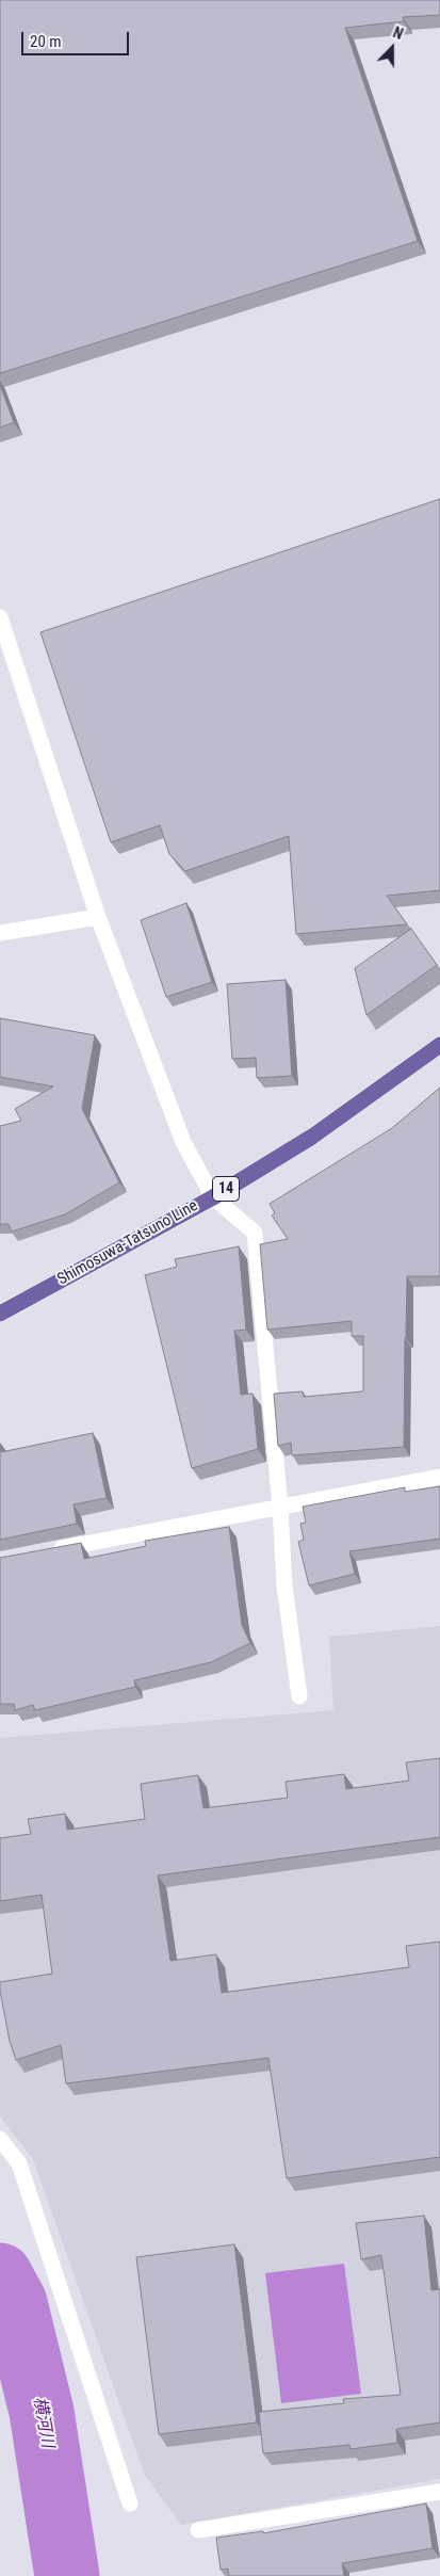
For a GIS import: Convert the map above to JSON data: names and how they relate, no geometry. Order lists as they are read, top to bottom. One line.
{"streets":{"main road":["14","Shimosuwa-Tatsuno Line"]},"water":["横河川"],"scale_bar":"20 m","north":"top"}
